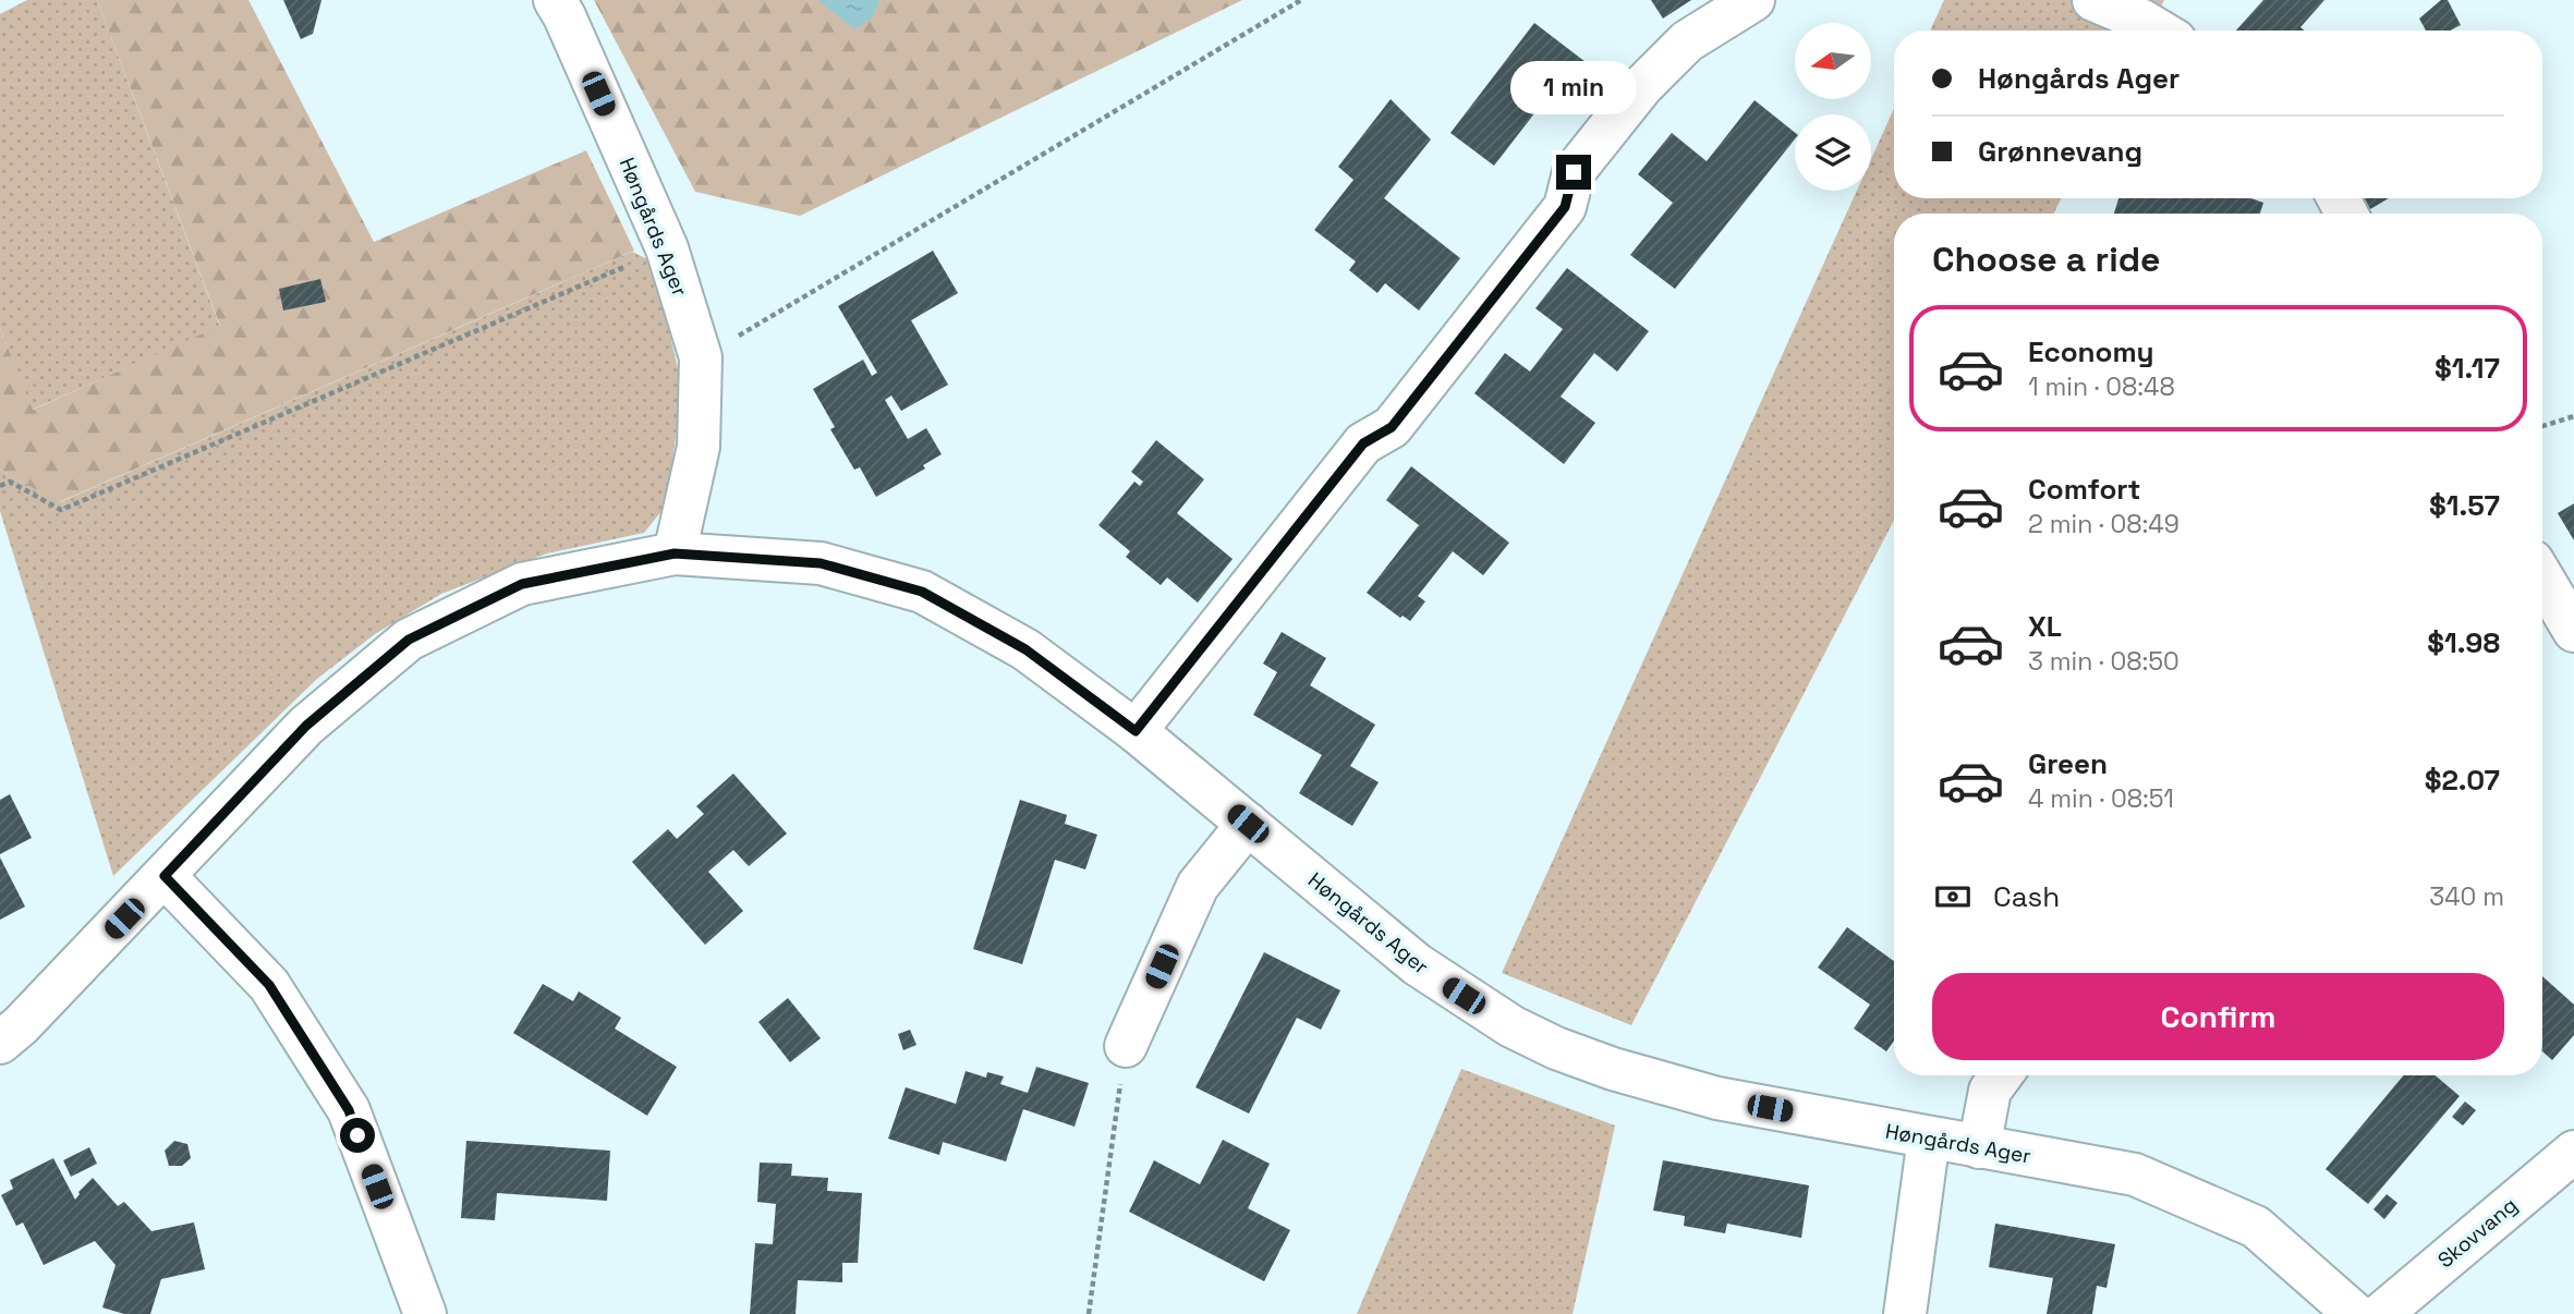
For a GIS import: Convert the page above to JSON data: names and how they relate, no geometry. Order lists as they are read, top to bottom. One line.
{"streets":{"street":["Høngårds Ager","Skovvang"]},"north":"left","page":{"banner":["Høngårds Ager","Grønnevang"],"bubble":"1 min","heading":"Choose a ride","list":[{"name":"Economy","note":"1 min · 08:48","value":"$1.17"},{"name":"Comfort","note":"2 min · 08:49","value":"$1.57"},{"name":"XL","note":"3 min · 08:50","value":"$1.98"},{"name":"Green","note":"4 min · 08:51","value":"$2.07"}],"pay":["Cash","340 m"],"buttons":"Confirm"}}
